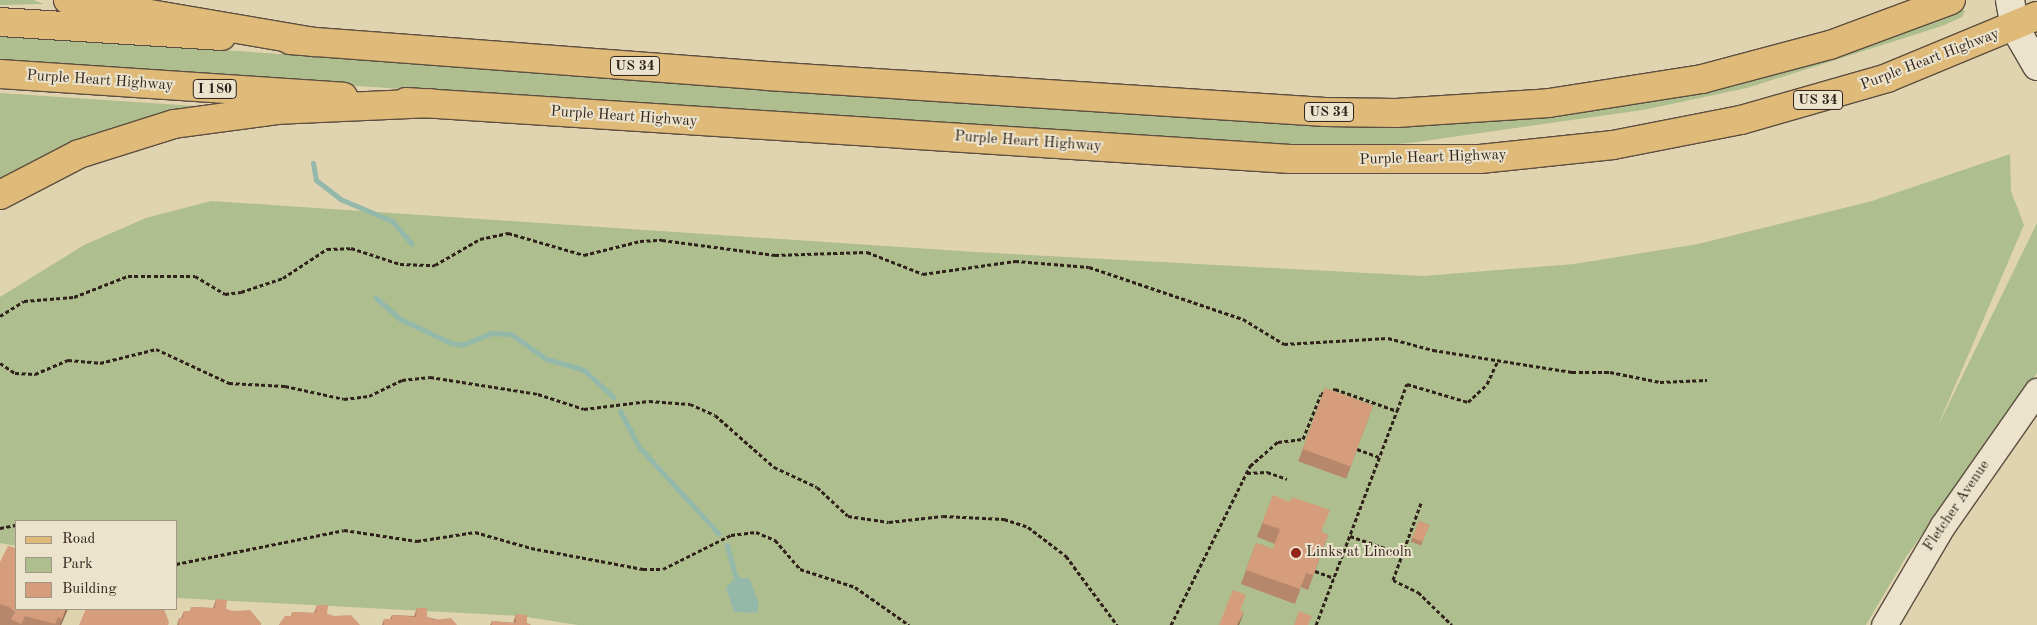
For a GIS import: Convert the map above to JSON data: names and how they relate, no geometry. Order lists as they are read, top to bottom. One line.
{"streets":{"main road":["Purple Heart Highway","US 34","I 180"],"street":["Fletcher Avenue"]},"places":["Links at Lincoln"],"legend":["Road","Park","Building"]}
